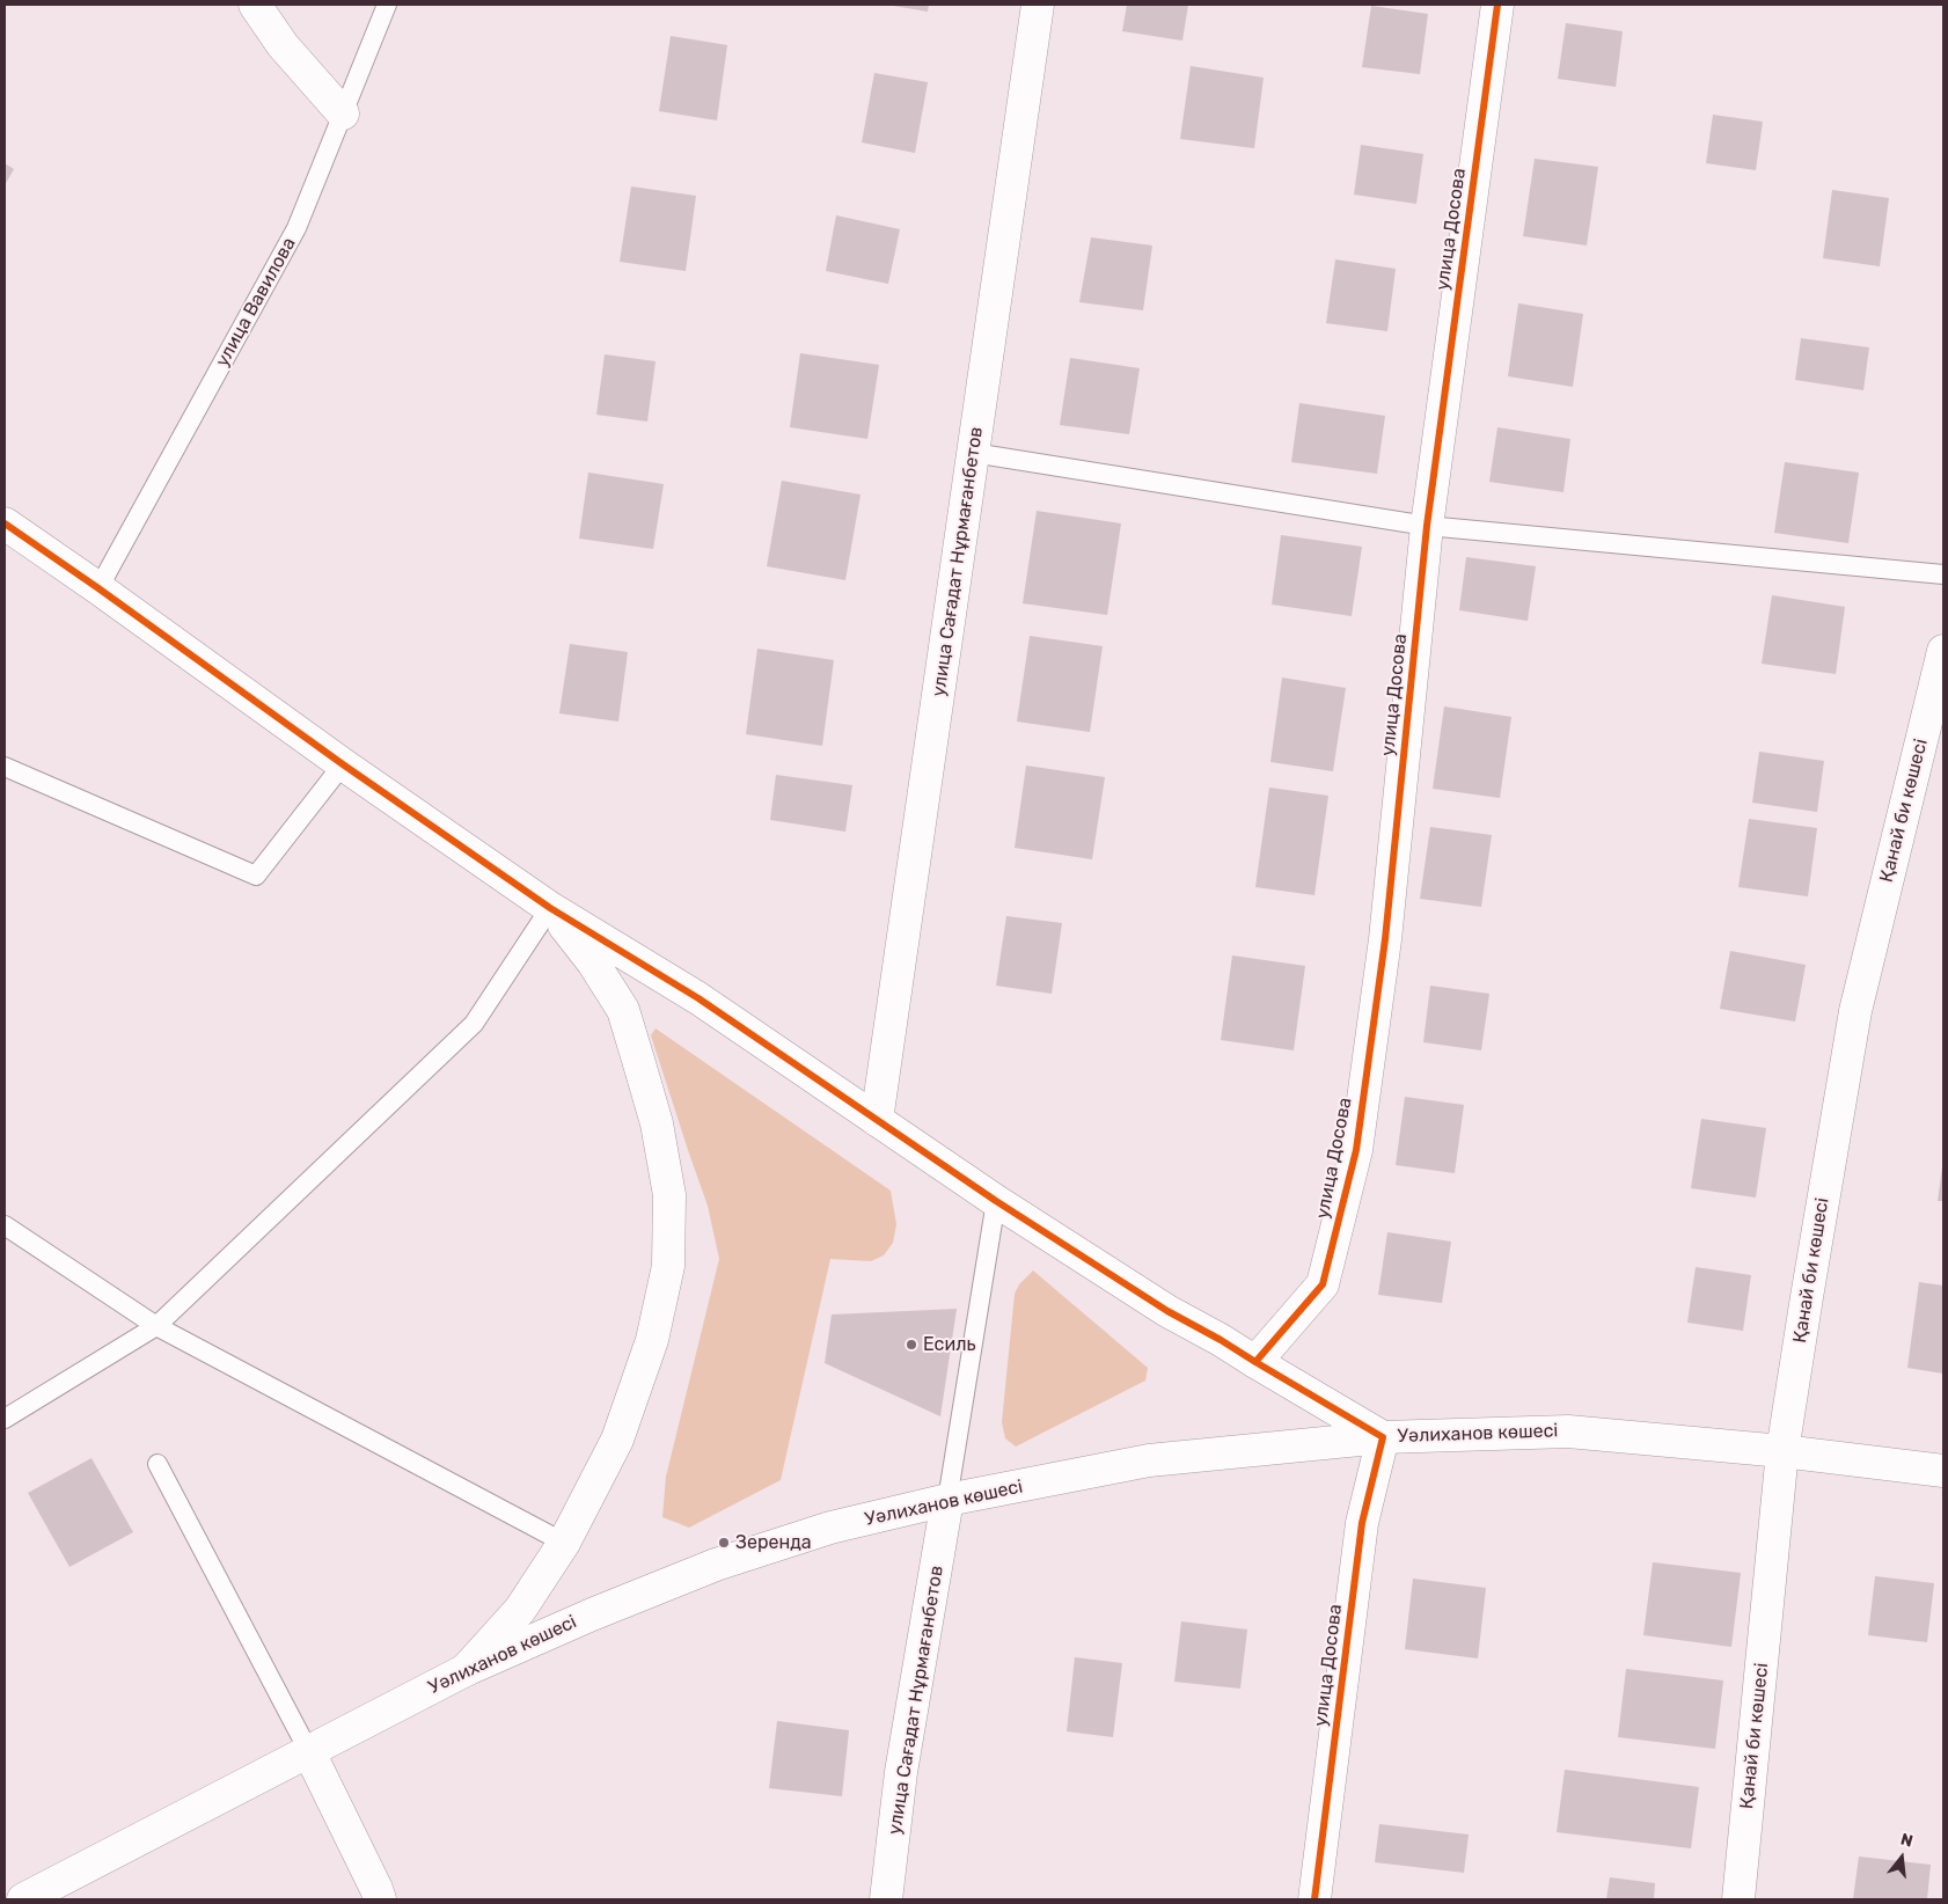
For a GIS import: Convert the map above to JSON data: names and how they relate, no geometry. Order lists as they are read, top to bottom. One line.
{"streets":{"street":["улица Досова","улица Сағадат Нұрмағанбетов","Қанай би көшесі","Уәлиханов көшесі"],"lane":["улица Вавилова"]},"crossings":[["улица Досова","Уәлиханов көшесі"],["улица Сағадат Нұрмағанбетов","Уәлиханов көшесі"],["Қанай би көшесі","Уәлиханов көшесі"]],"places":["Есиль","Зеренда"],"north":"top"}
